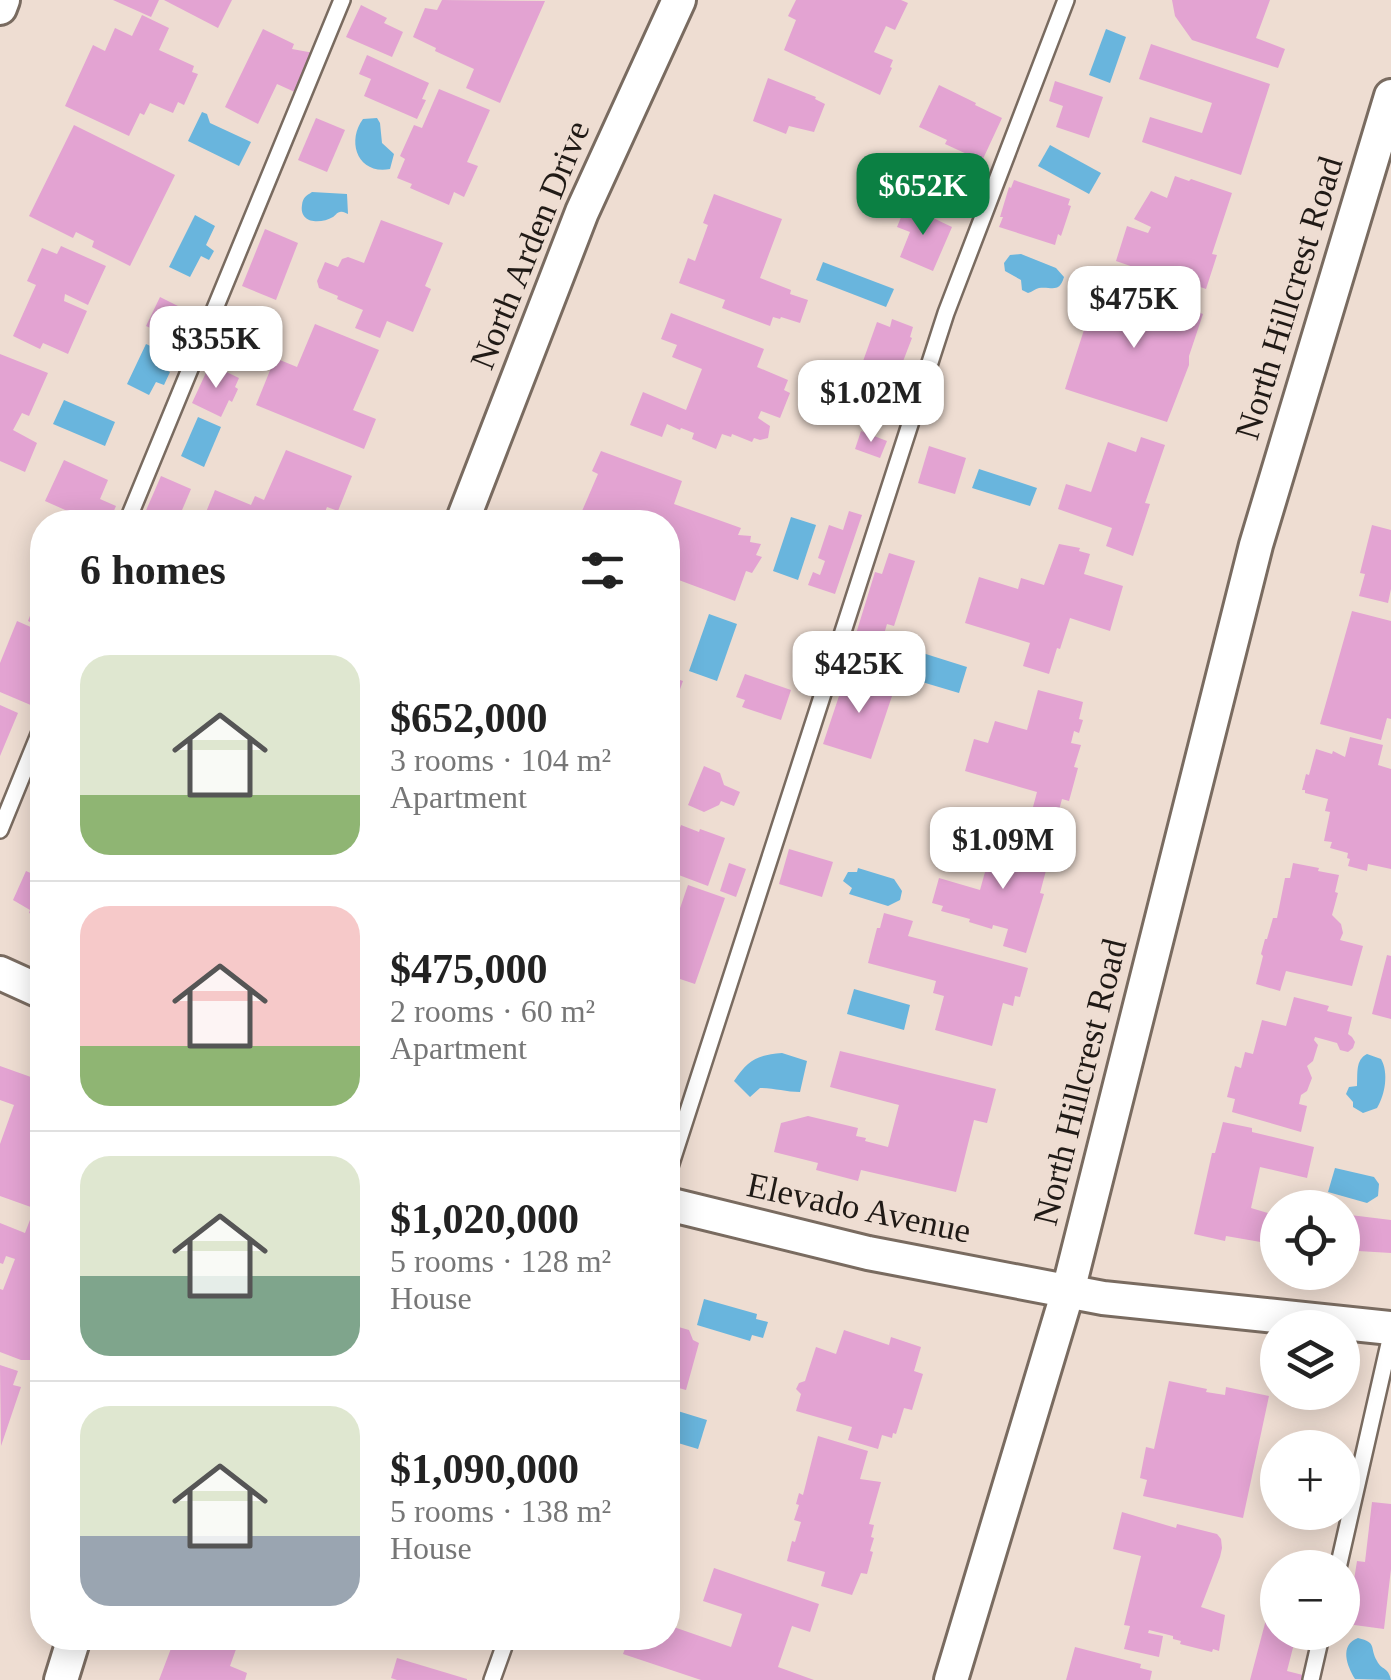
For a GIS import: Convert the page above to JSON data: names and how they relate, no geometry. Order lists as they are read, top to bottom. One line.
{"streets":{"street":["North Arden Drive","North Hillcrest Road","Elevado Avenue"]},"crossings":[["North Hillcrest Road","Elevado Avenue"]],"page":{"price":["$652K","$475K","$355K","$1.02M","$425K","$1.09M"],"heading":"6 homes","list":[{"name":"$652,000","note":"3 rooms · 104 m² · Apartment"},{"name":"$475,000","note":"2 rooms · 60 m² · Apartment"},{"name":"$1,020,000","note":"5 rooms · 128 m² · House"},{"name":"$1,090,000","note":"5 rooms · 138 m² · House"}],"map_buttons":["+","−"]}}
